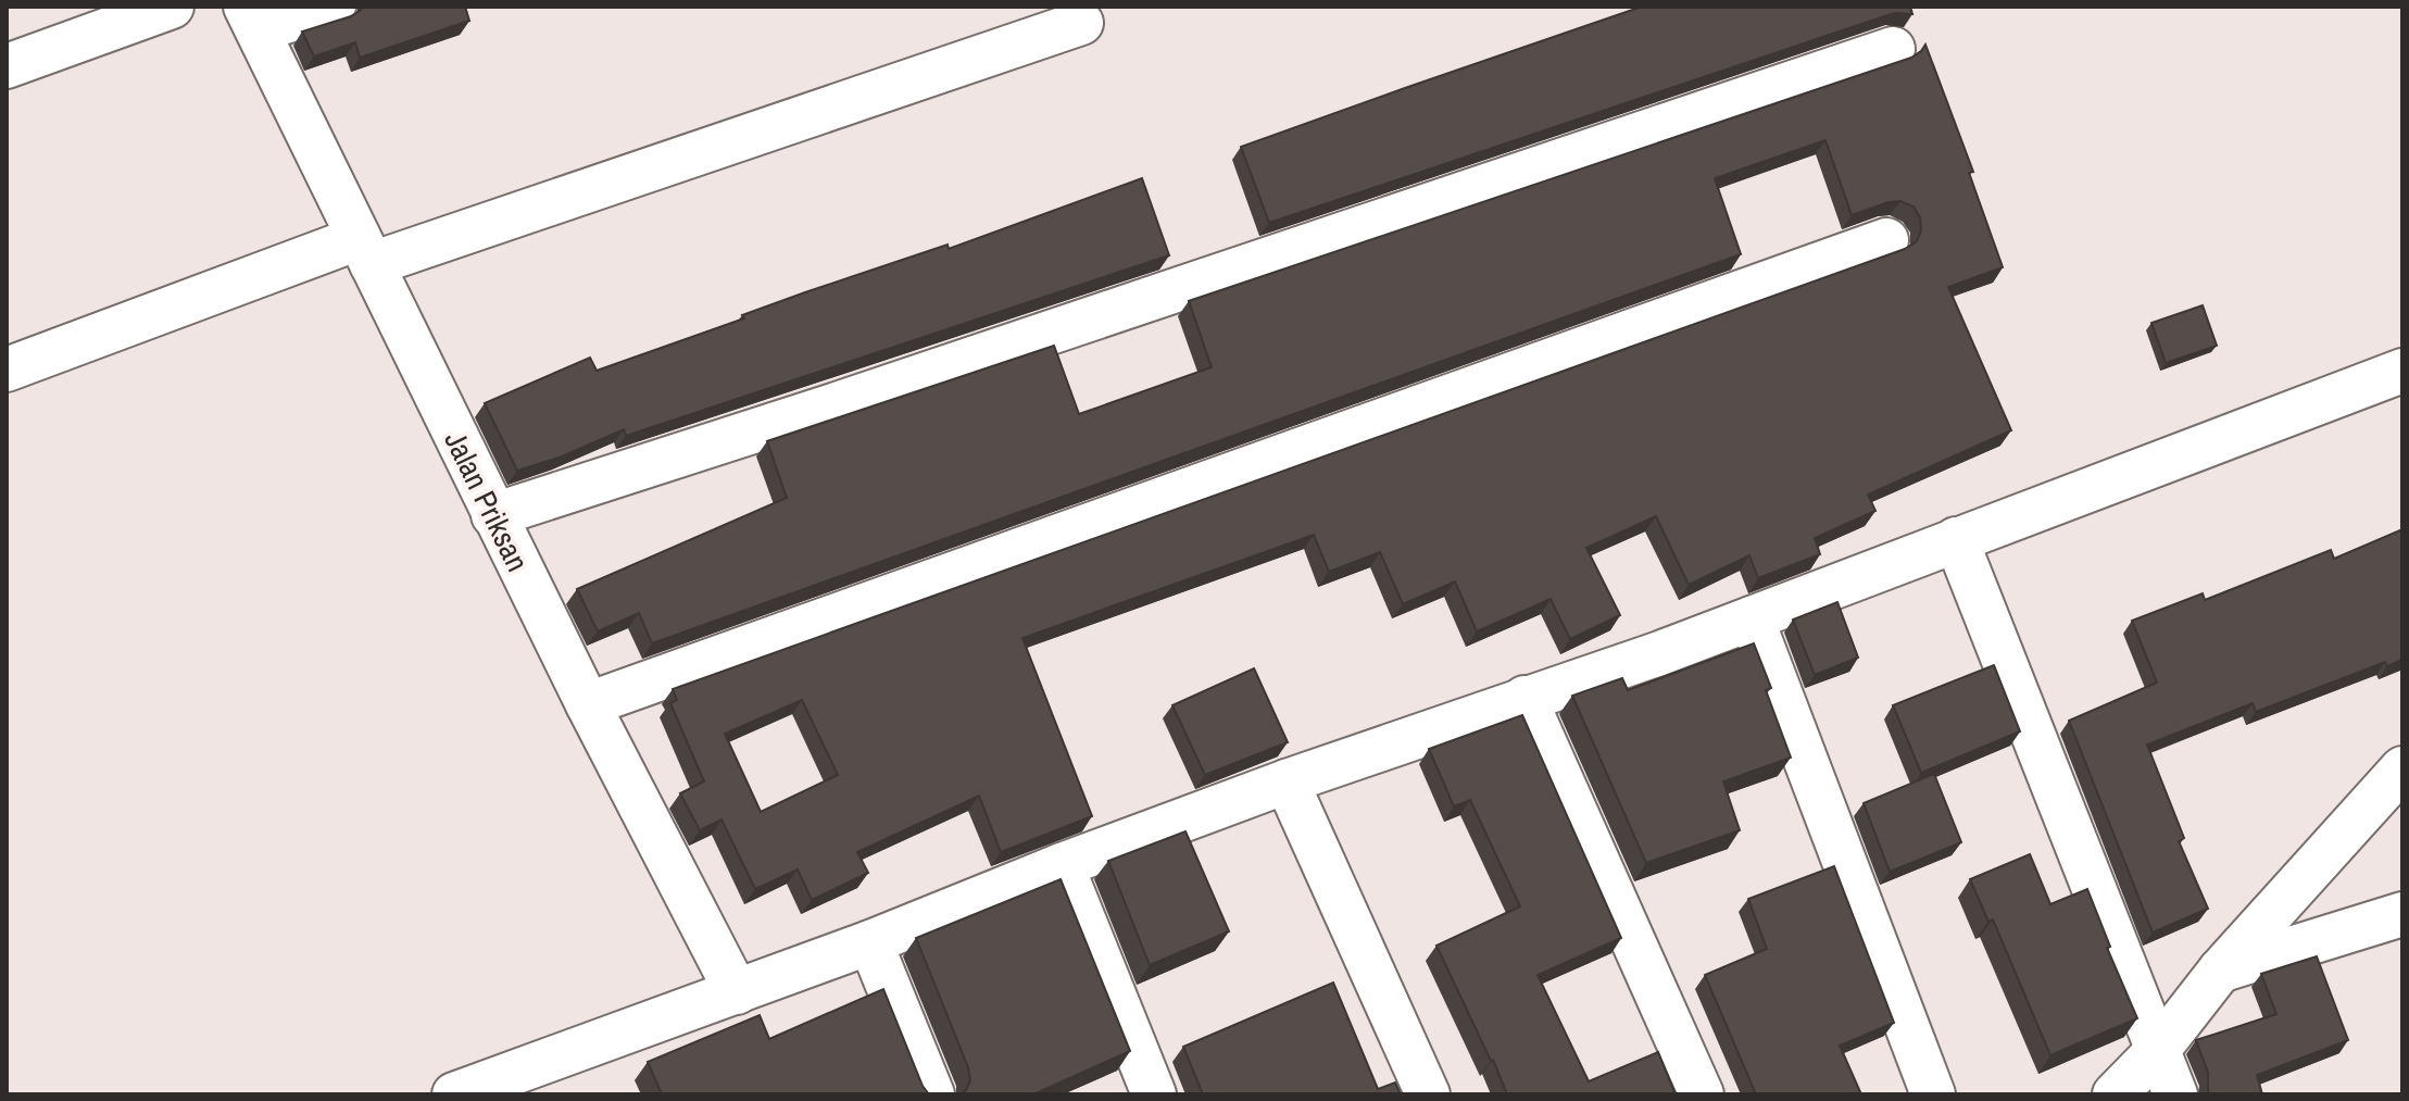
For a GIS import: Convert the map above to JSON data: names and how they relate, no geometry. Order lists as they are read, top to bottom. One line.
{"streets":{"street":["Jalan Priksan"]}}
